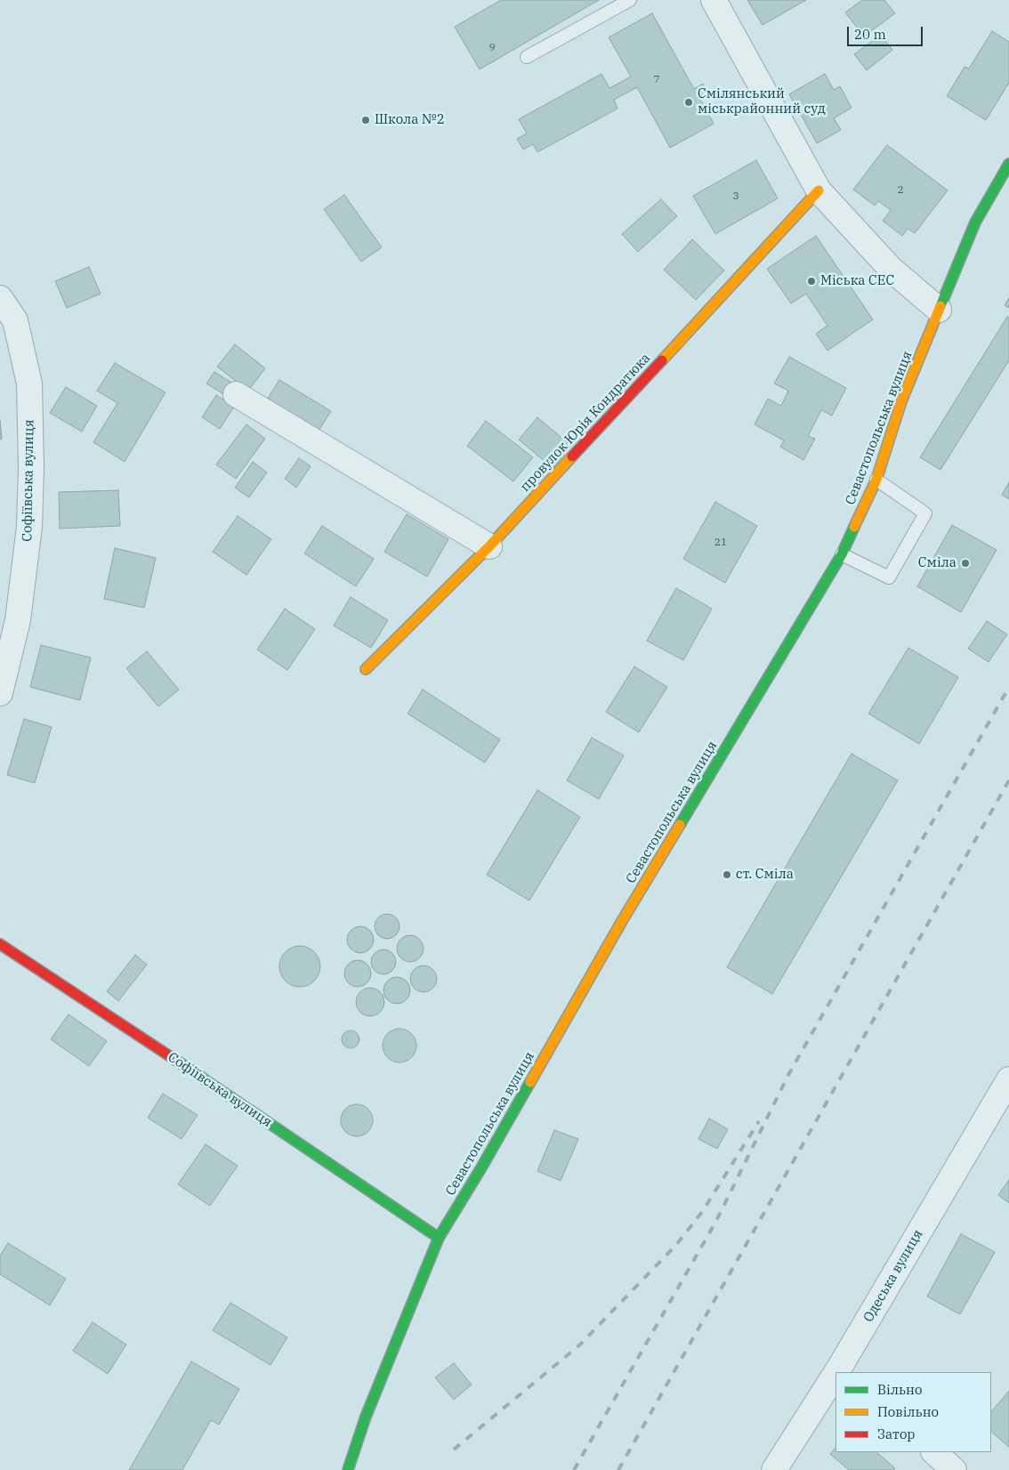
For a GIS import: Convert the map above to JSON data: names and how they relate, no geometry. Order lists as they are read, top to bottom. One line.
{"streets":{"street":["провулок Юрія Кондратюка","Севастопольська вулиця","Софіївська вулиця","Одеська вулиця"]},"crossings":[["Севастопольська вулиця","Софіївська вулиця"]],"places":["Смілянський міськрайонний суд","Школа №2","Міська СЕС","Сміла","ст. Сміла"],"house_numbers":["9","7","2","3","21"],"legend":["Вільно","Повільно","Затор"],"scale_bar":"20 m"}
